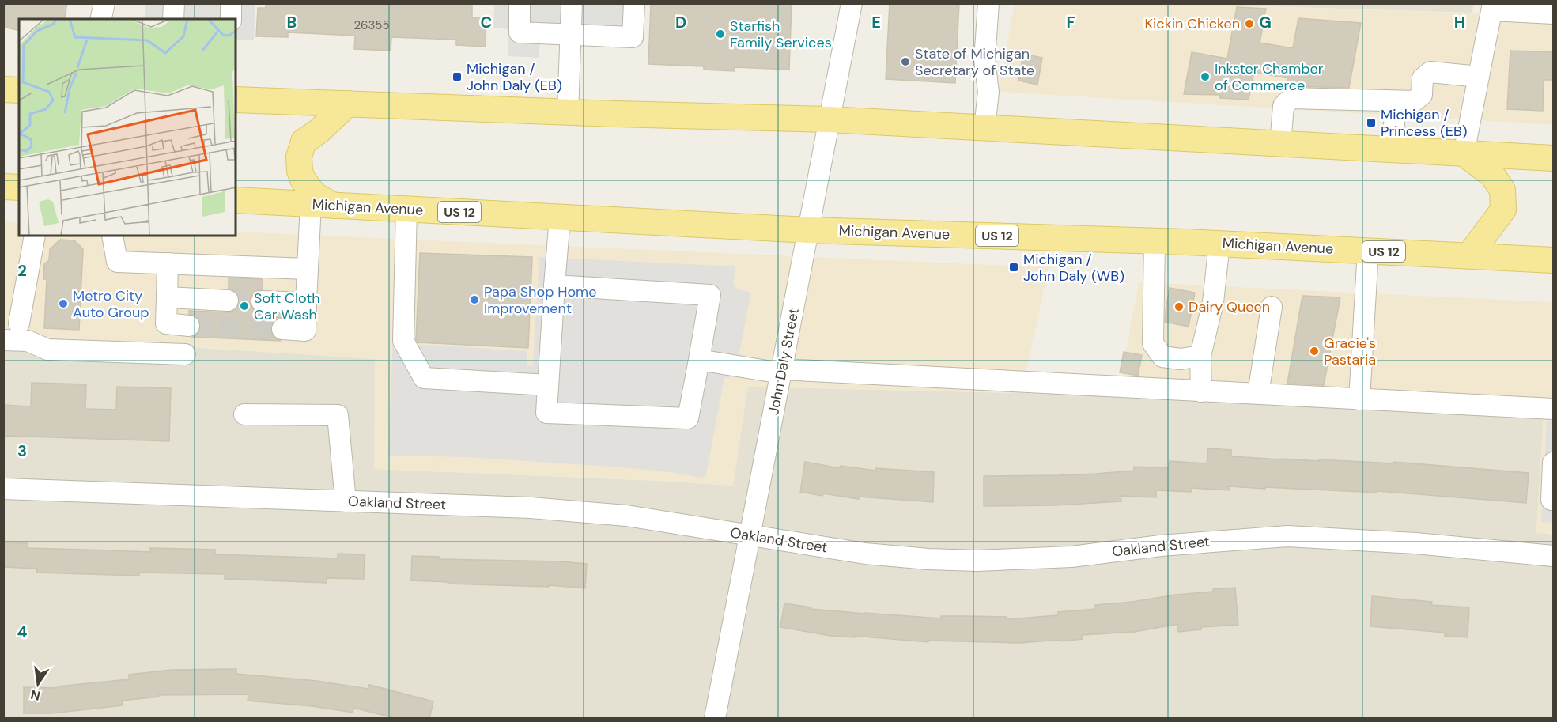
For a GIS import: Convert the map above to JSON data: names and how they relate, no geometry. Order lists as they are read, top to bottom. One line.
{"streets":{"main road":["Michigan Avenue","US 12"],"street":["John Daly Street","Oakland Street"]},"crossings":[["Michigan Avenue","John Daly Street"],["John Daly Street","Oakland Street"]],"places":{"other":["Kickin Chicken","Starfish Family Services","State of Michigan Secretary of State","Inkster Chamber of Commerce","Papa Shop Home Improvement","Metro City Auto Group","Soft Cloth Car Wash","Dairy Queen","Gracie's Pastaria"],"transit":["Michigan / John Daly (EB)","Michigan / Princess (EB)","Michigan / John Daly (WB)"]},"house_numbers":["26355"],"north":"bottom","grid":{"columns":["B","C","D","E","F","G","H"],"rows":["2","3","4"]}}
